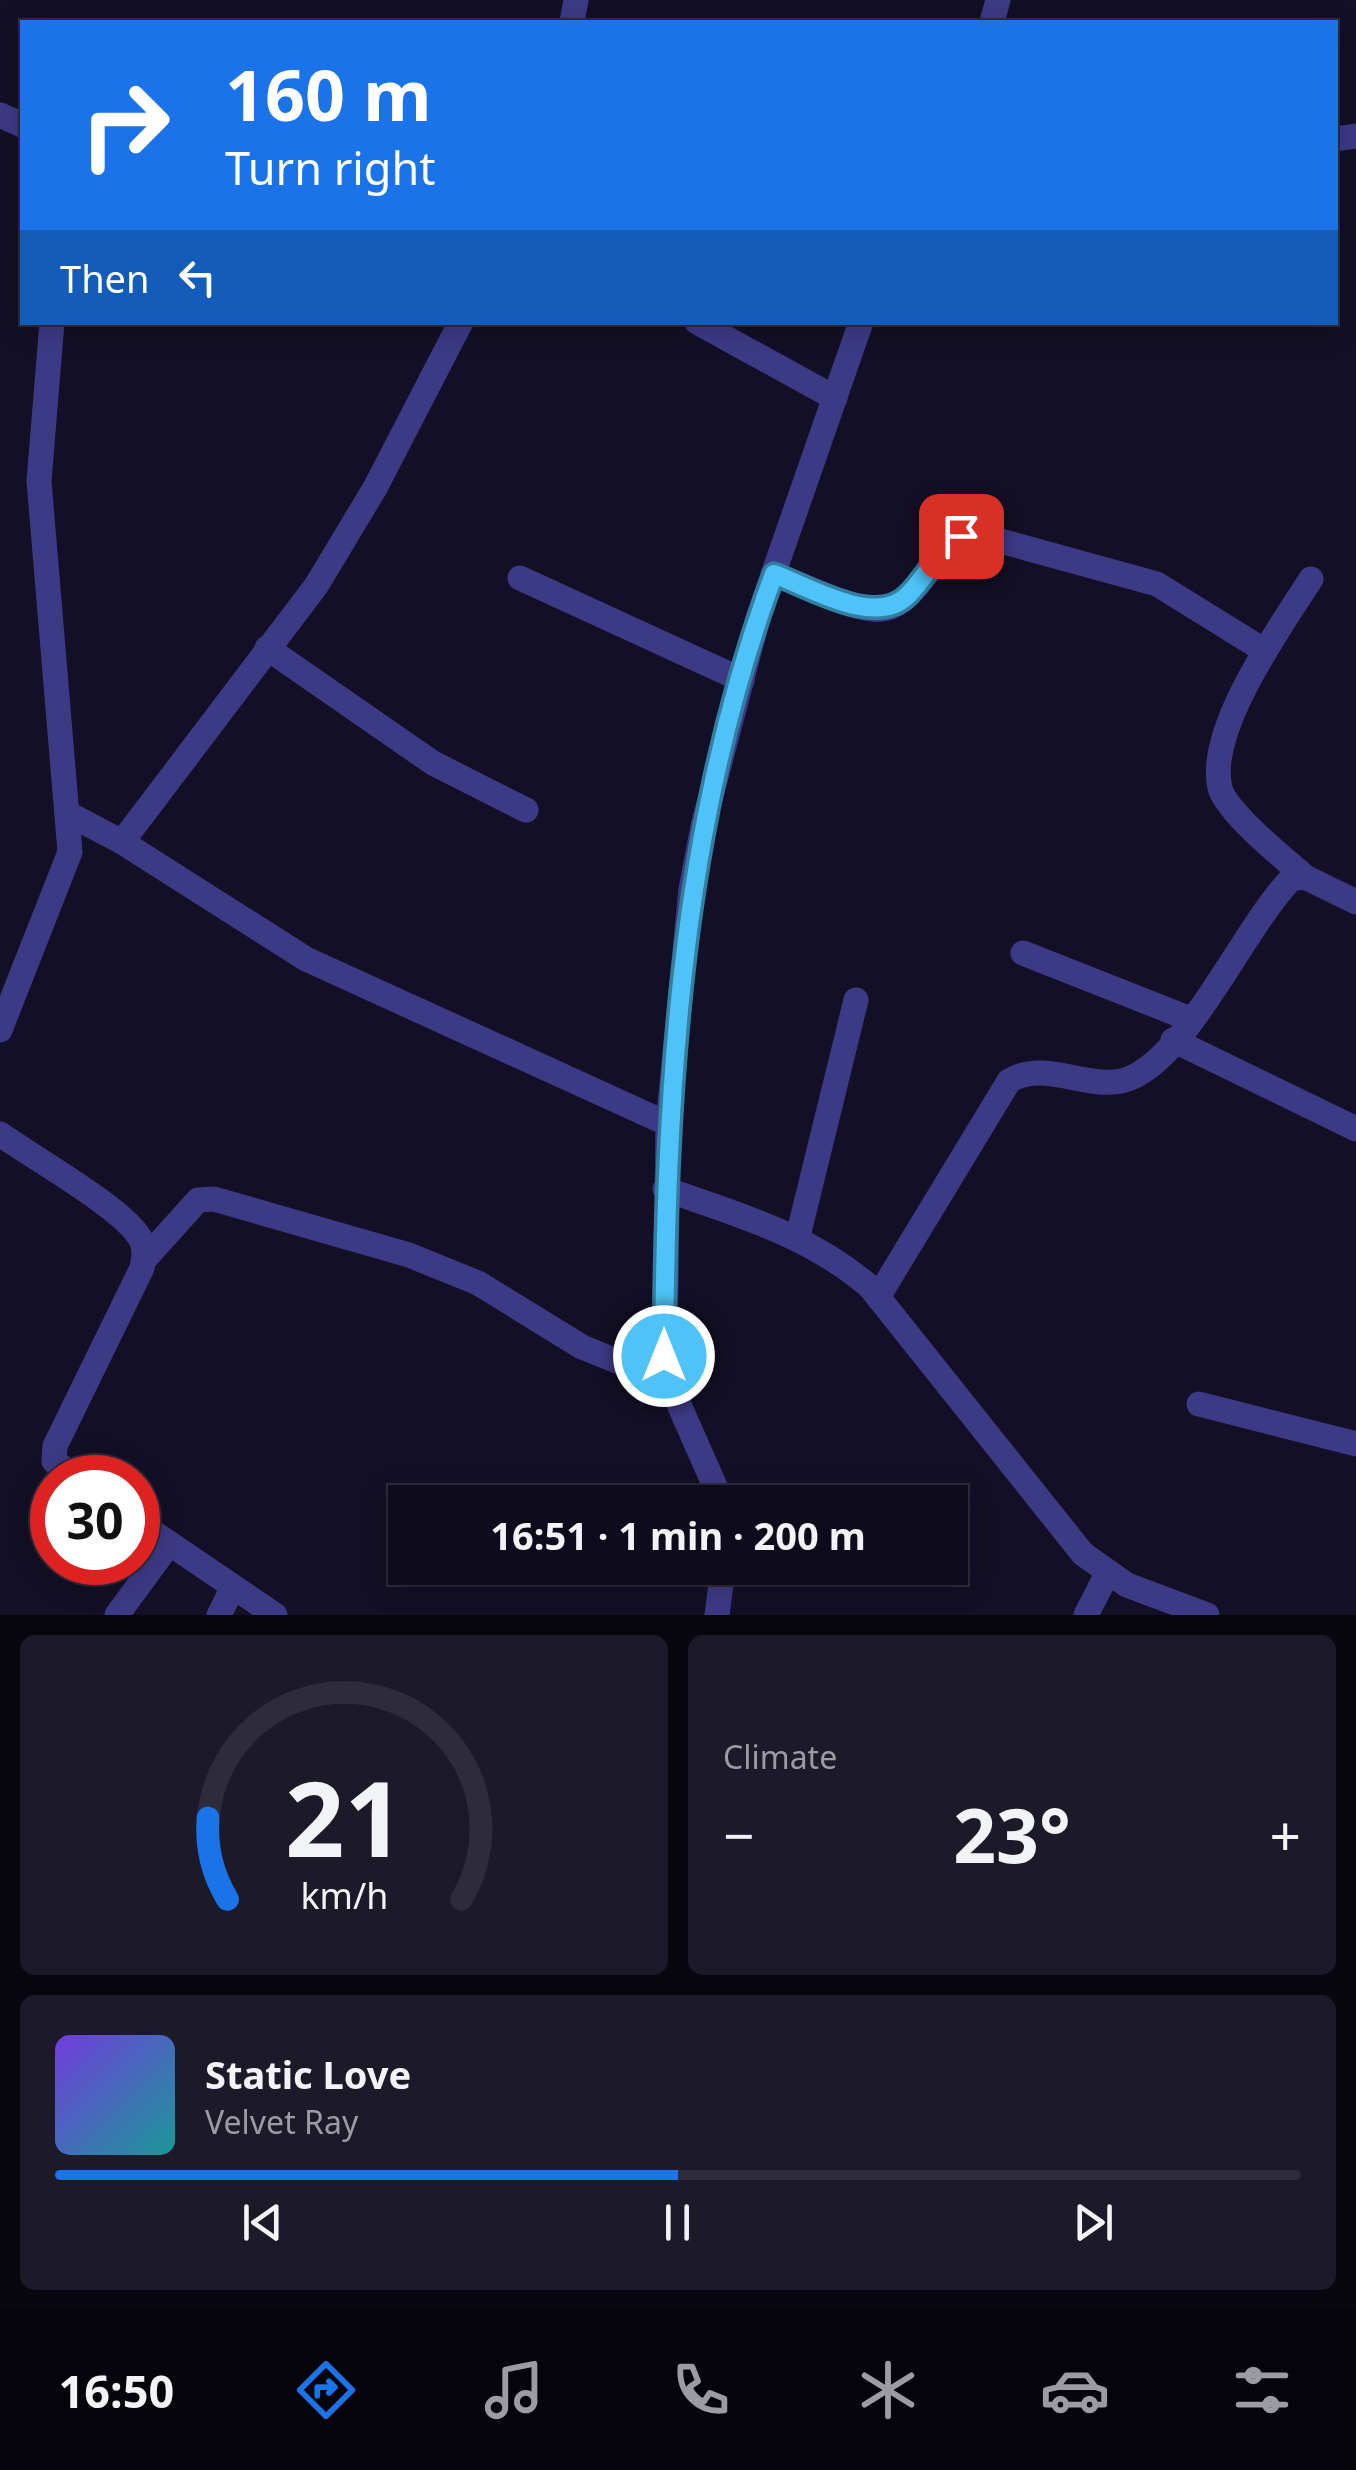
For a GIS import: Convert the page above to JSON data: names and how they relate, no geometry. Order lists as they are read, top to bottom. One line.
{"page":{"turn":["160 m","Turn right"],"then":"Then","limit":"30","trip":"16:51 · 1 min · 200 m","tile":"Climate","heat":["−","23°","+"],"song":["Static Love","Velvet Ray"],"tabs":"16:50","gauge":["21","km/h"]}}
